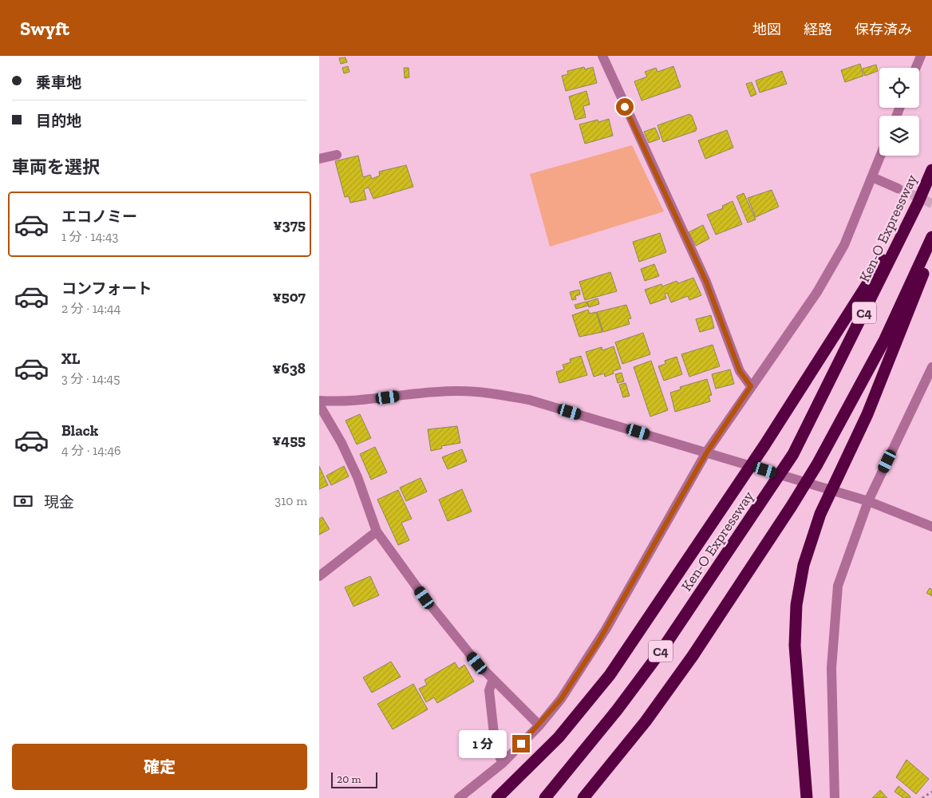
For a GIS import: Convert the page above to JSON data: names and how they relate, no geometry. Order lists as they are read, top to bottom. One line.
{"streets":{"highway":["Ken-O Expressway","C4"]},"scale_bar":"20 m","page":{"header":"Swyft","nav":["地図","経路","保存済み"],"banner":["乗車地","目的地"],"heading":"車両を選択","list":[{"name":"エコノミー","note":"1 分 · 14:43","value":"¥375"},{"name":"コンフォート","note":"2 分 · 14:44","value":"¥507"},{"name":"XL","note":"3 分 · 14:45","value":"¥638"},{"name":"Black","note":"4 分 · 14:46","value":"¥455"}],"pay":["現金","310 m"],"bubble":"1 分","buttons":"確定","scale":"20 m"}}
